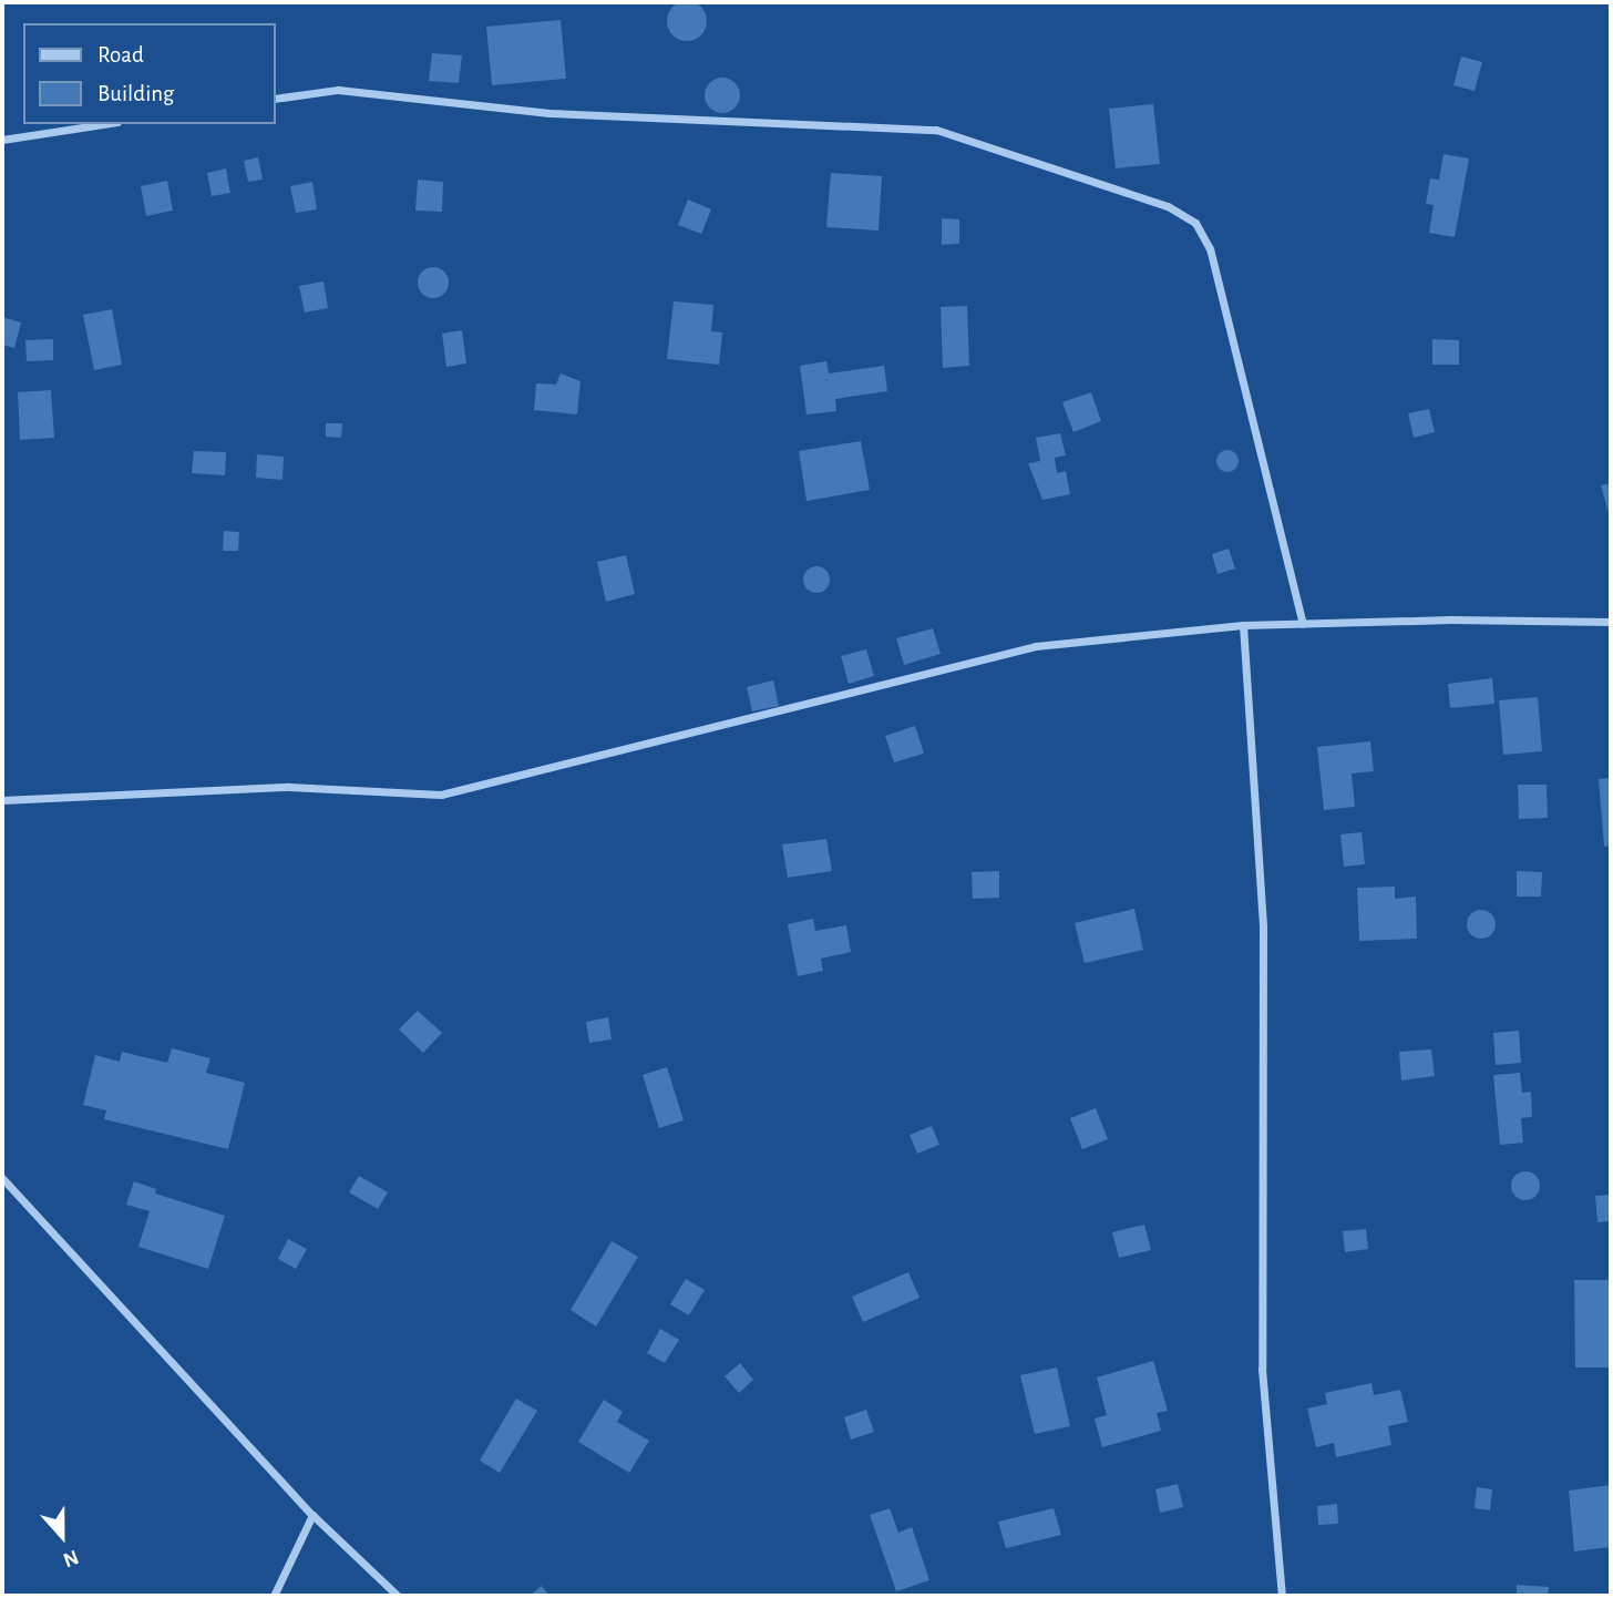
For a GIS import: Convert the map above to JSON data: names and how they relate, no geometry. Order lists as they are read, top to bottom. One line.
{"legend":["Road","Building"],"north":"bottom"}
